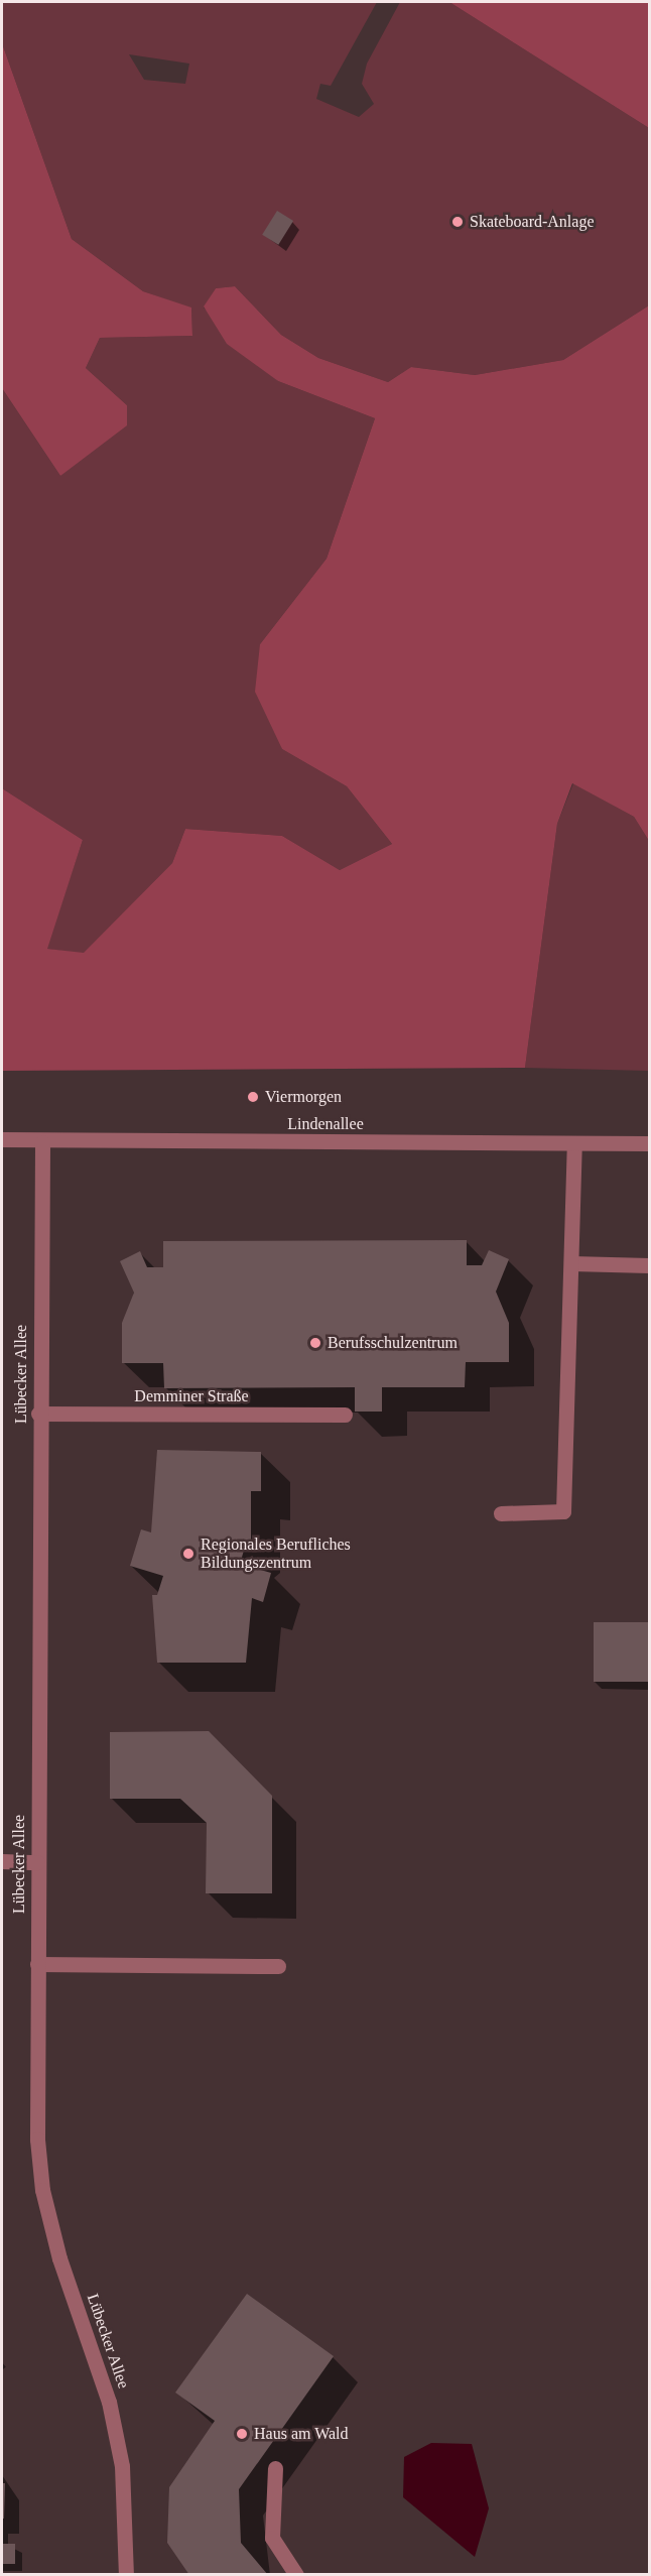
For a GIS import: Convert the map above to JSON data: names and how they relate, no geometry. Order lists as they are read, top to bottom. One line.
{"streets":{"street":["Lindenallee","Lübecker Allee","Demminer Straße"]},"crossings":[["Lindenallee","Lübecker Allee"],["Lübecker Allee","Demminer Straße"]],"places":["Skateboard-Anlage","Viermorgen","Berufsschulzentrum","Regionales Berufliches Bildungszentrum","Haus am Wald"]}
